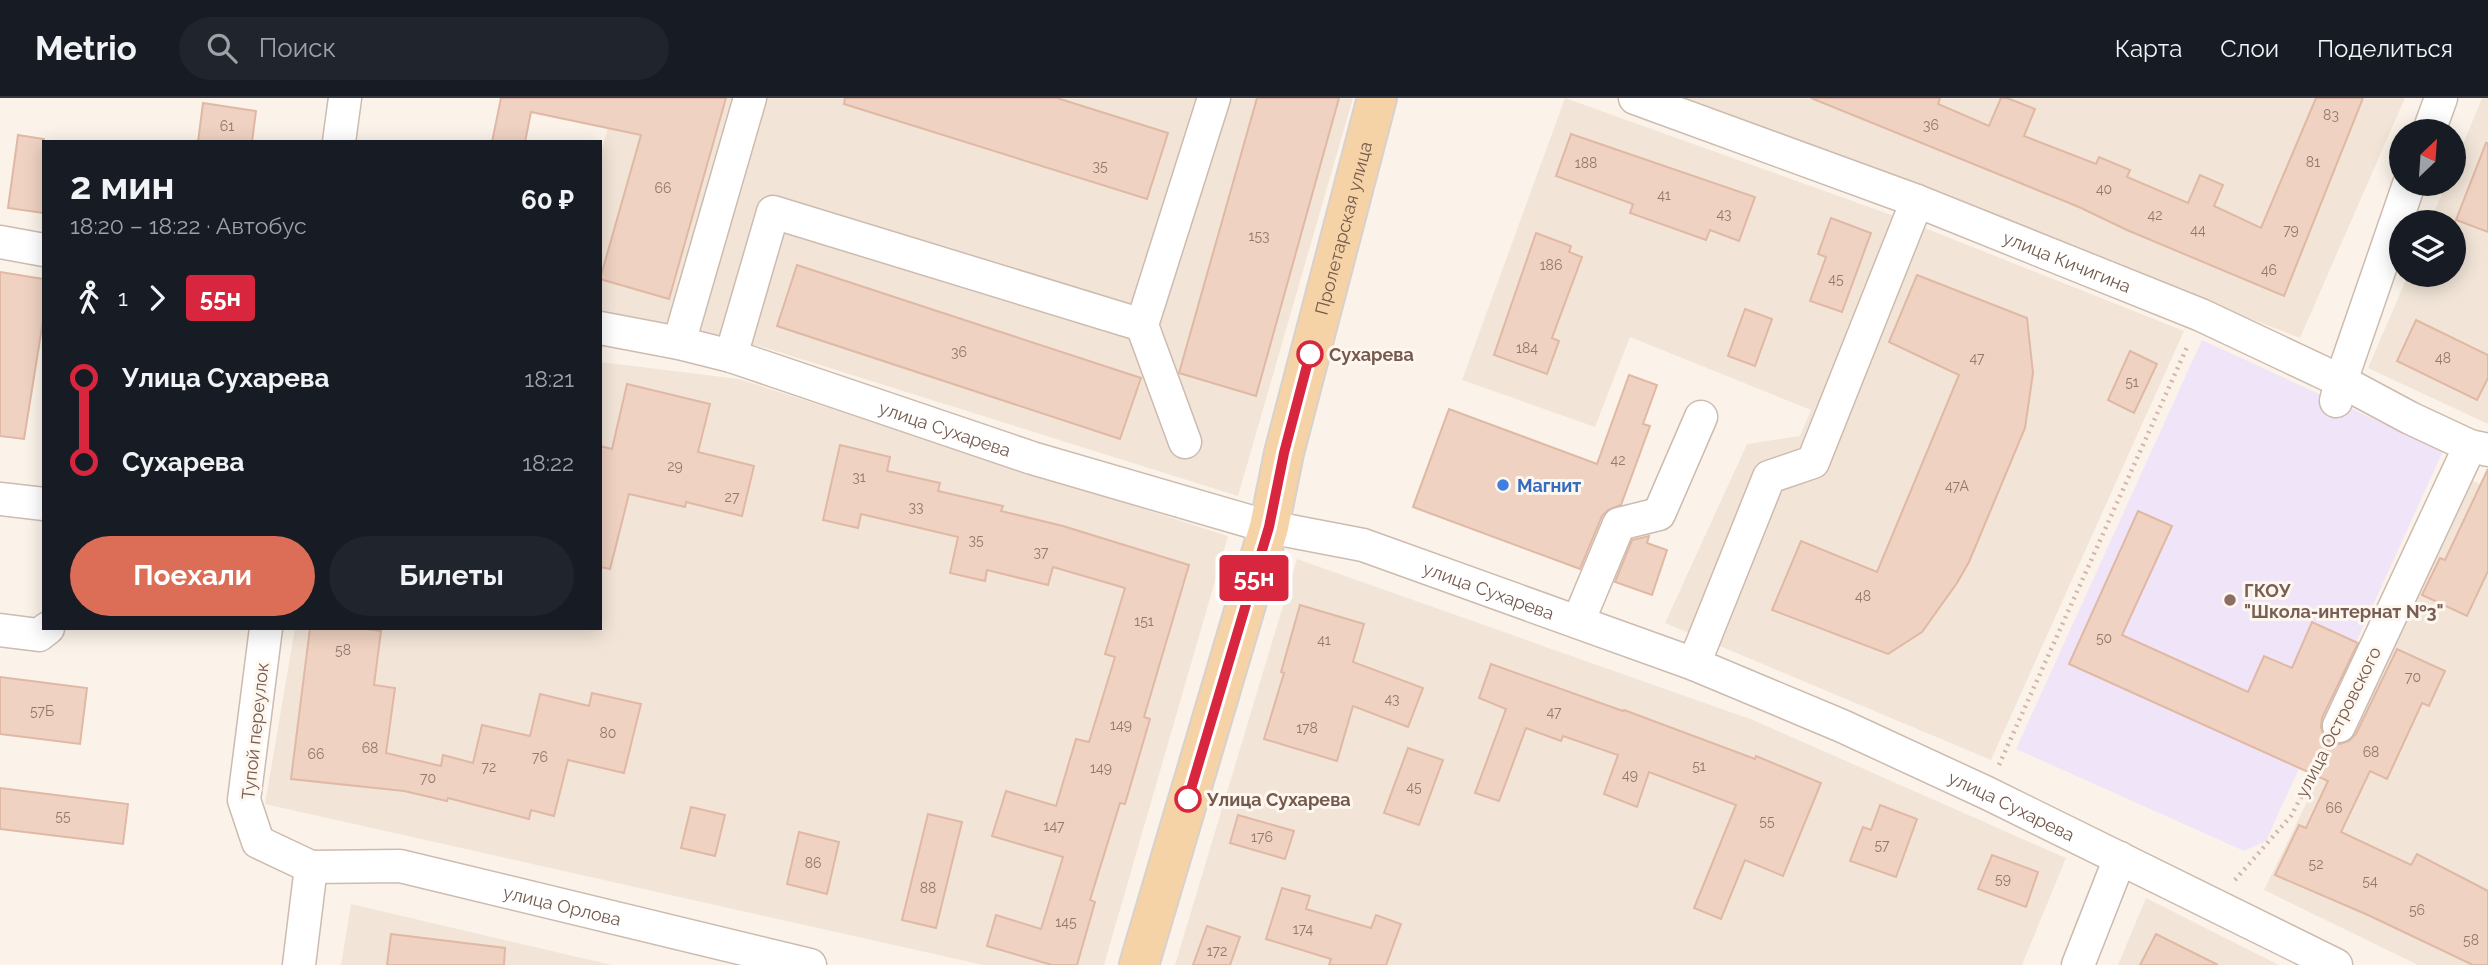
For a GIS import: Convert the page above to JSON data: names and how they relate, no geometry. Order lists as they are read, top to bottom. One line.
{"streets":{"main road":["Пролетарская улица"],"street":["улица Кичигина","улица Сухарева","улица Островского","Тупой переулок","улица Орлова"]},"crossings":[["Пролетарская улица","улица Сухарева"],["улица Кичигина","улица Островского"],["улица Сухарева","улица Островского"],["Тупой переулок","улица Орлова"]],"places":["Сухарева","Магнит","ГКОУ \"Школа-интернат №3\"","Улица Сухарева"],"lines":["bus line 55н"],"house_numbers":["83","36","61","81","188","35","66","40","41","43","42","44","79","153","186","46","45","184","36","47","48","51","42","29","31","47А","27","33","35","37","48","151","50","41","58","70","43","57Б","47","149","178","80","68","68","66","76","51","72","149","49","70","45","66","55","55","147","176","57","86","52","59","54","88","56","145","174","58","172"],"north":"top right","page":{"header":"Metrio","search":"Поиск","nav":["Карта","Слои","Поделиться"],"on_map":"55н","heading":["2 мин","18:20 – 18:22 · Автобус","60 ₽"],"legs":["1","55н"],"list":[{"name":"Улица Сухарева","value":"18:21"},{"name":"Сухарева","value":"18:22"}],"buttons":["Поехали","Билеты"]}}
